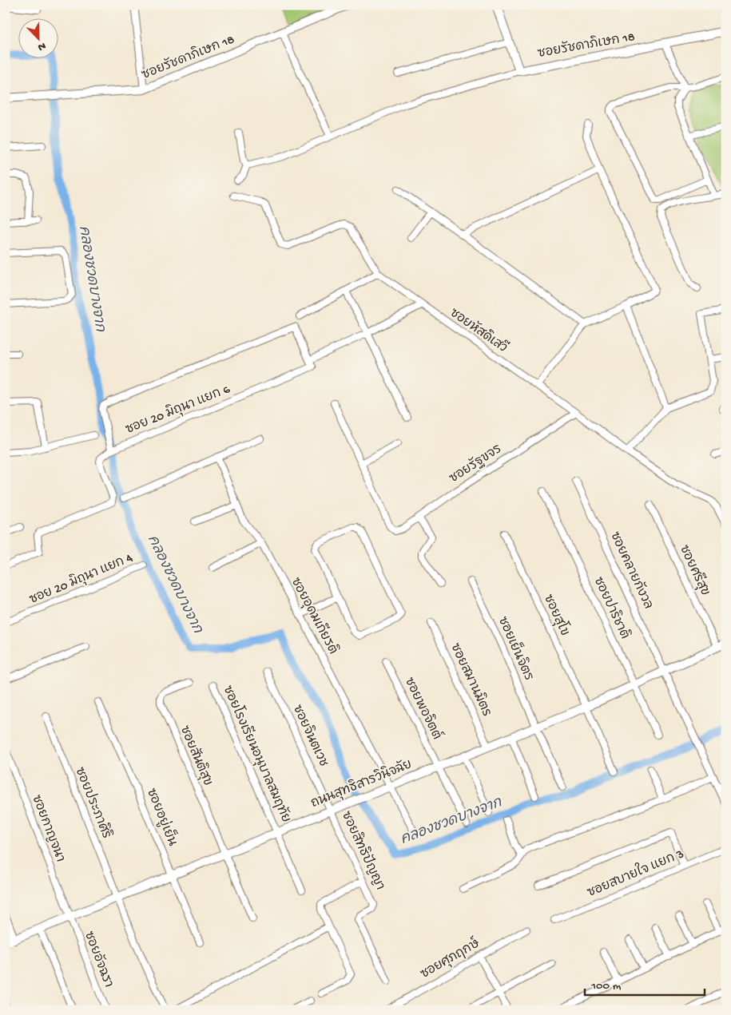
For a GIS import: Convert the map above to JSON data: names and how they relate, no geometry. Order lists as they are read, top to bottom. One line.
{"streets":{"street":["ซอยรัชดาภิเษก 18","ซอยหัสดิเสวี","ซอย 20 มิถุนา แยก 6","ซอยรัฐขจร","ซอยคลายกังวล","ซอยศรีสุข","ซอย 20 มิถุนา แยก 4","ซอยปาริชาติ","ซอยสุโข","ซอยอุดมเกียรติ","ซอยเย็นจิตร","ซอยสมานมิตร","ซอยพอจิตต์","ซอยจินตเวช","ซอยโรงเรียนอนุบาลสมฤทัย","ซอยสันติสุข","ถนนสุทธิสารวินิจฉัย","ซอยประภาศิริ","ซอยอยู่เย็น","ซอยกาญจนา","ซอยสิทธิปัญญา","ซอยสบายใจ แยก 3","ซอยอัจฉรา","ซอยศุภฤกษ์"]},"crossings":[["ซอยหัสดิเสวี","ซอย 20 มิถุนา แยก 6"],["ซอยหัสดิเสวี","ซอยรัฐขจร"],["ซอยคลายกังวล","ถนนสุทธิสารวินิจฉัย"],["ซอยศรีสุข","ถนนสุทธิสารวินิจฉัย"],["ซอยปาริชาติ","ถนนสุทธิสารวินิจฉัย"],["ซอยสุโข","ถนนสุทธิสารวินิจฉัย"],["ซอยอุดมเกียรติ","ถนนสุทธิสารวินิจฉัย"],["ซอยเย็นจิตร","ถนนสุทธิสารวินิจฉัย"],["ซอยสมานมิตร","ถนนสุทธิสารวินิจฉัย"],["ซอยพอจิตต์","ถนนสุทธิสารวินิจฉัย"],["ซอยจินตเวช","ถนนสุทธิสารวินิจฉัย"],["ซอยจินตเวช","ซอยสิทธิปัญญา"],["ซอยโรงเรียนอนุบาลสมฤทัย","ถนนสุทธิสารวินิจฉัย"],["ซอยสันติสุข","ถนนสุทธิสารวินิจฉัย"],["ถนนสุทธิสารวินิจฉัย","ซอยประภาศิริ"],["ถนนสุทธิสารวินิจฉัย","ซอยอยู่เย็น"],["ถนนสุทธิสารวินิจฉัย","ซอยกาญจนา"],["ถนนสุทธิสารวินิจฉัย","ซอยสิทธิปัญญา"],["ถนนสุทธิสารวินิจฉัย","ซอยอัจฉรา"],["ซอยกาญจนา","ซอยอัจฉรา"]],"water":["คลองชวดบางจาก"],"scale_bar":"100 m","north":"bottom right"}
